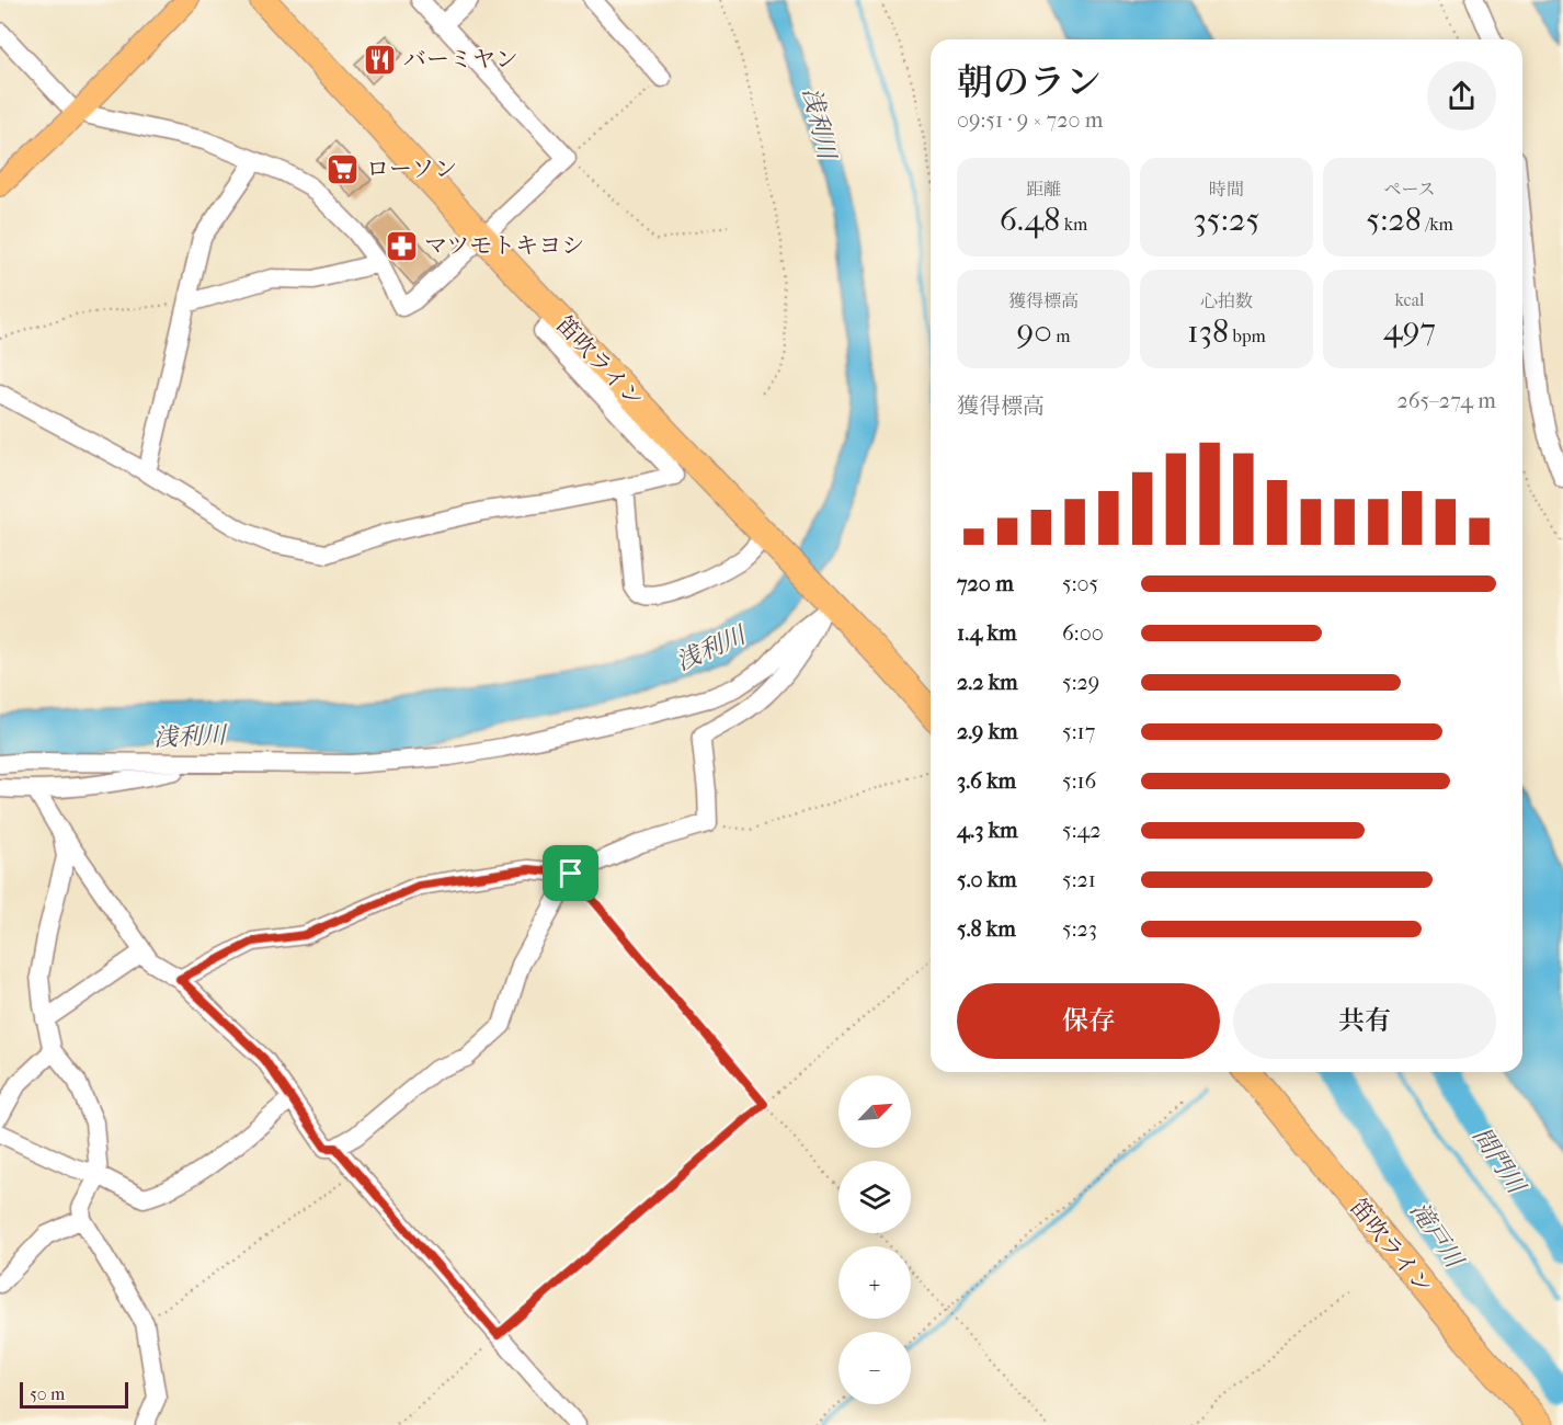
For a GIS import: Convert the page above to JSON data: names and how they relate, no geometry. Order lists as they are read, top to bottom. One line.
{"streets":{"highway":["笛吹ライン"]},"water":["浅利川","間門川","滝戸川"],"places":{"restaurant":["バーミヤン"],"supermarket":["ローソン"],"pharmacy":["マツモトキヨシ"]},"scale_bar":"50 m","north":"top right","page":{"heading":["朝のラン","09:51 · 9 × 720 m"],"stats":[["距離","6.48 km"],["時間","35:25"],["ペース","5:28 /km"],["獲得標高","90 m"],["心拍数","138 bpm"],["kcal","497"]],"chart":["獲得標高","265–274 m"],"list":[{"name":"720 m","note":"5:05"},{"name":"1.4 km","note":"6:00"},{"name":"2.2 km","note":"5:29"},{"name":"2.9 km","note":"5:17"},{"name":"3.6 km","note":"5:16"},{"name":"4.3 km","note":"5:42"},{"name":"5.0 km","note":"5:21"},{"name":"5.8 km","note":"5:23"}],"buttons":["保存","共有"],"map_buttons":["+","−"],"scale":"50 m"}}
